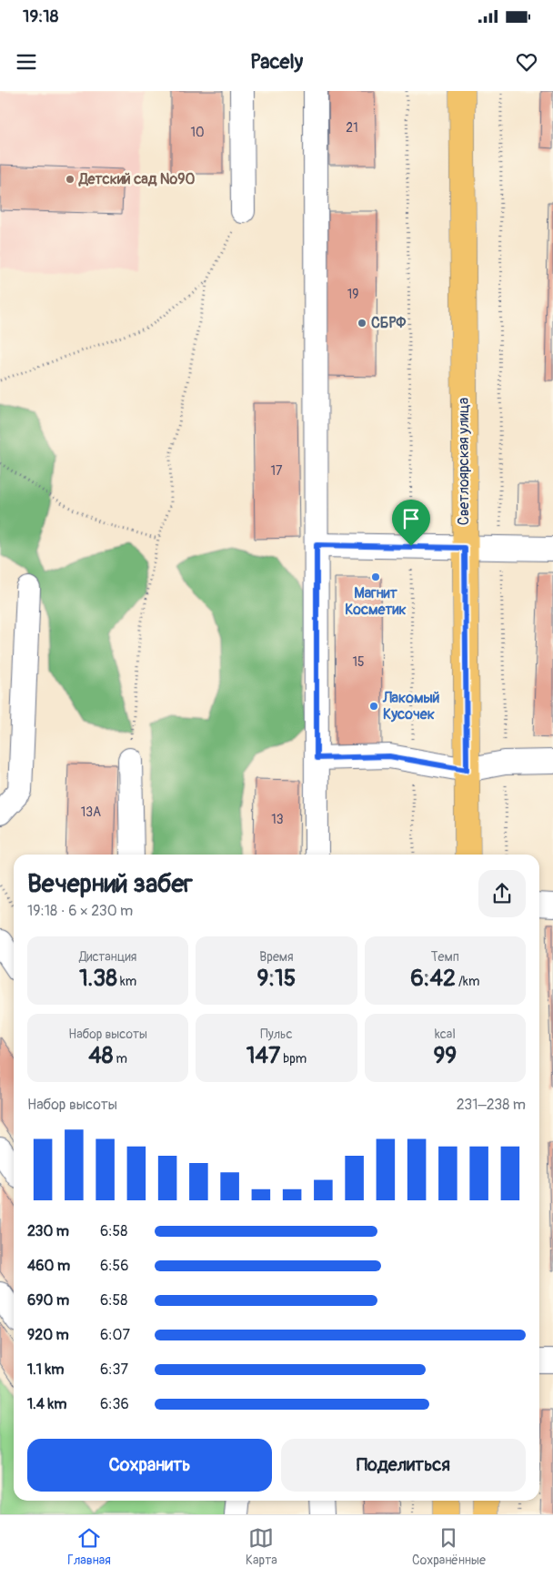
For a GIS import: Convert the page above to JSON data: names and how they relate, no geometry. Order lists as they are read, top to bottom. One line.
{"streets":{"main road":["Светлоярская улица"]},"places":["Детский сад №90","СБРФ","Магнит Косметик","Лакомый Кусочек"],"house_numbers":["21","10","19","17","15","13А","13"],"page":{"status":"19:18","header":"Pacely","heading":["Вечерний забег","19:18 · 6 × 230 m"],"stats":[["Дистанция","1.38 km"],["Время","9:15"],["Темп","6:42 /km"],["Набор высоты","48 m"],["Пульс","147 bpm"],["kcal","99"]],"chart":["Набор высоты","231–238 m"],"list":[{"name":"230 m","note":"6:58"},{"name":"460 m","note":"6:56"},{"name":"690 m","note":"6:58"},{"name":"920 m","note":"6:07"},{"name":"1.1 km","note":"6:37"},{"name":"1.4 km","note":"6:36"}],"buttons":["Сохранить","Поделиться"],"tabs":["Главная","Карта","Сохранённые"]}}
